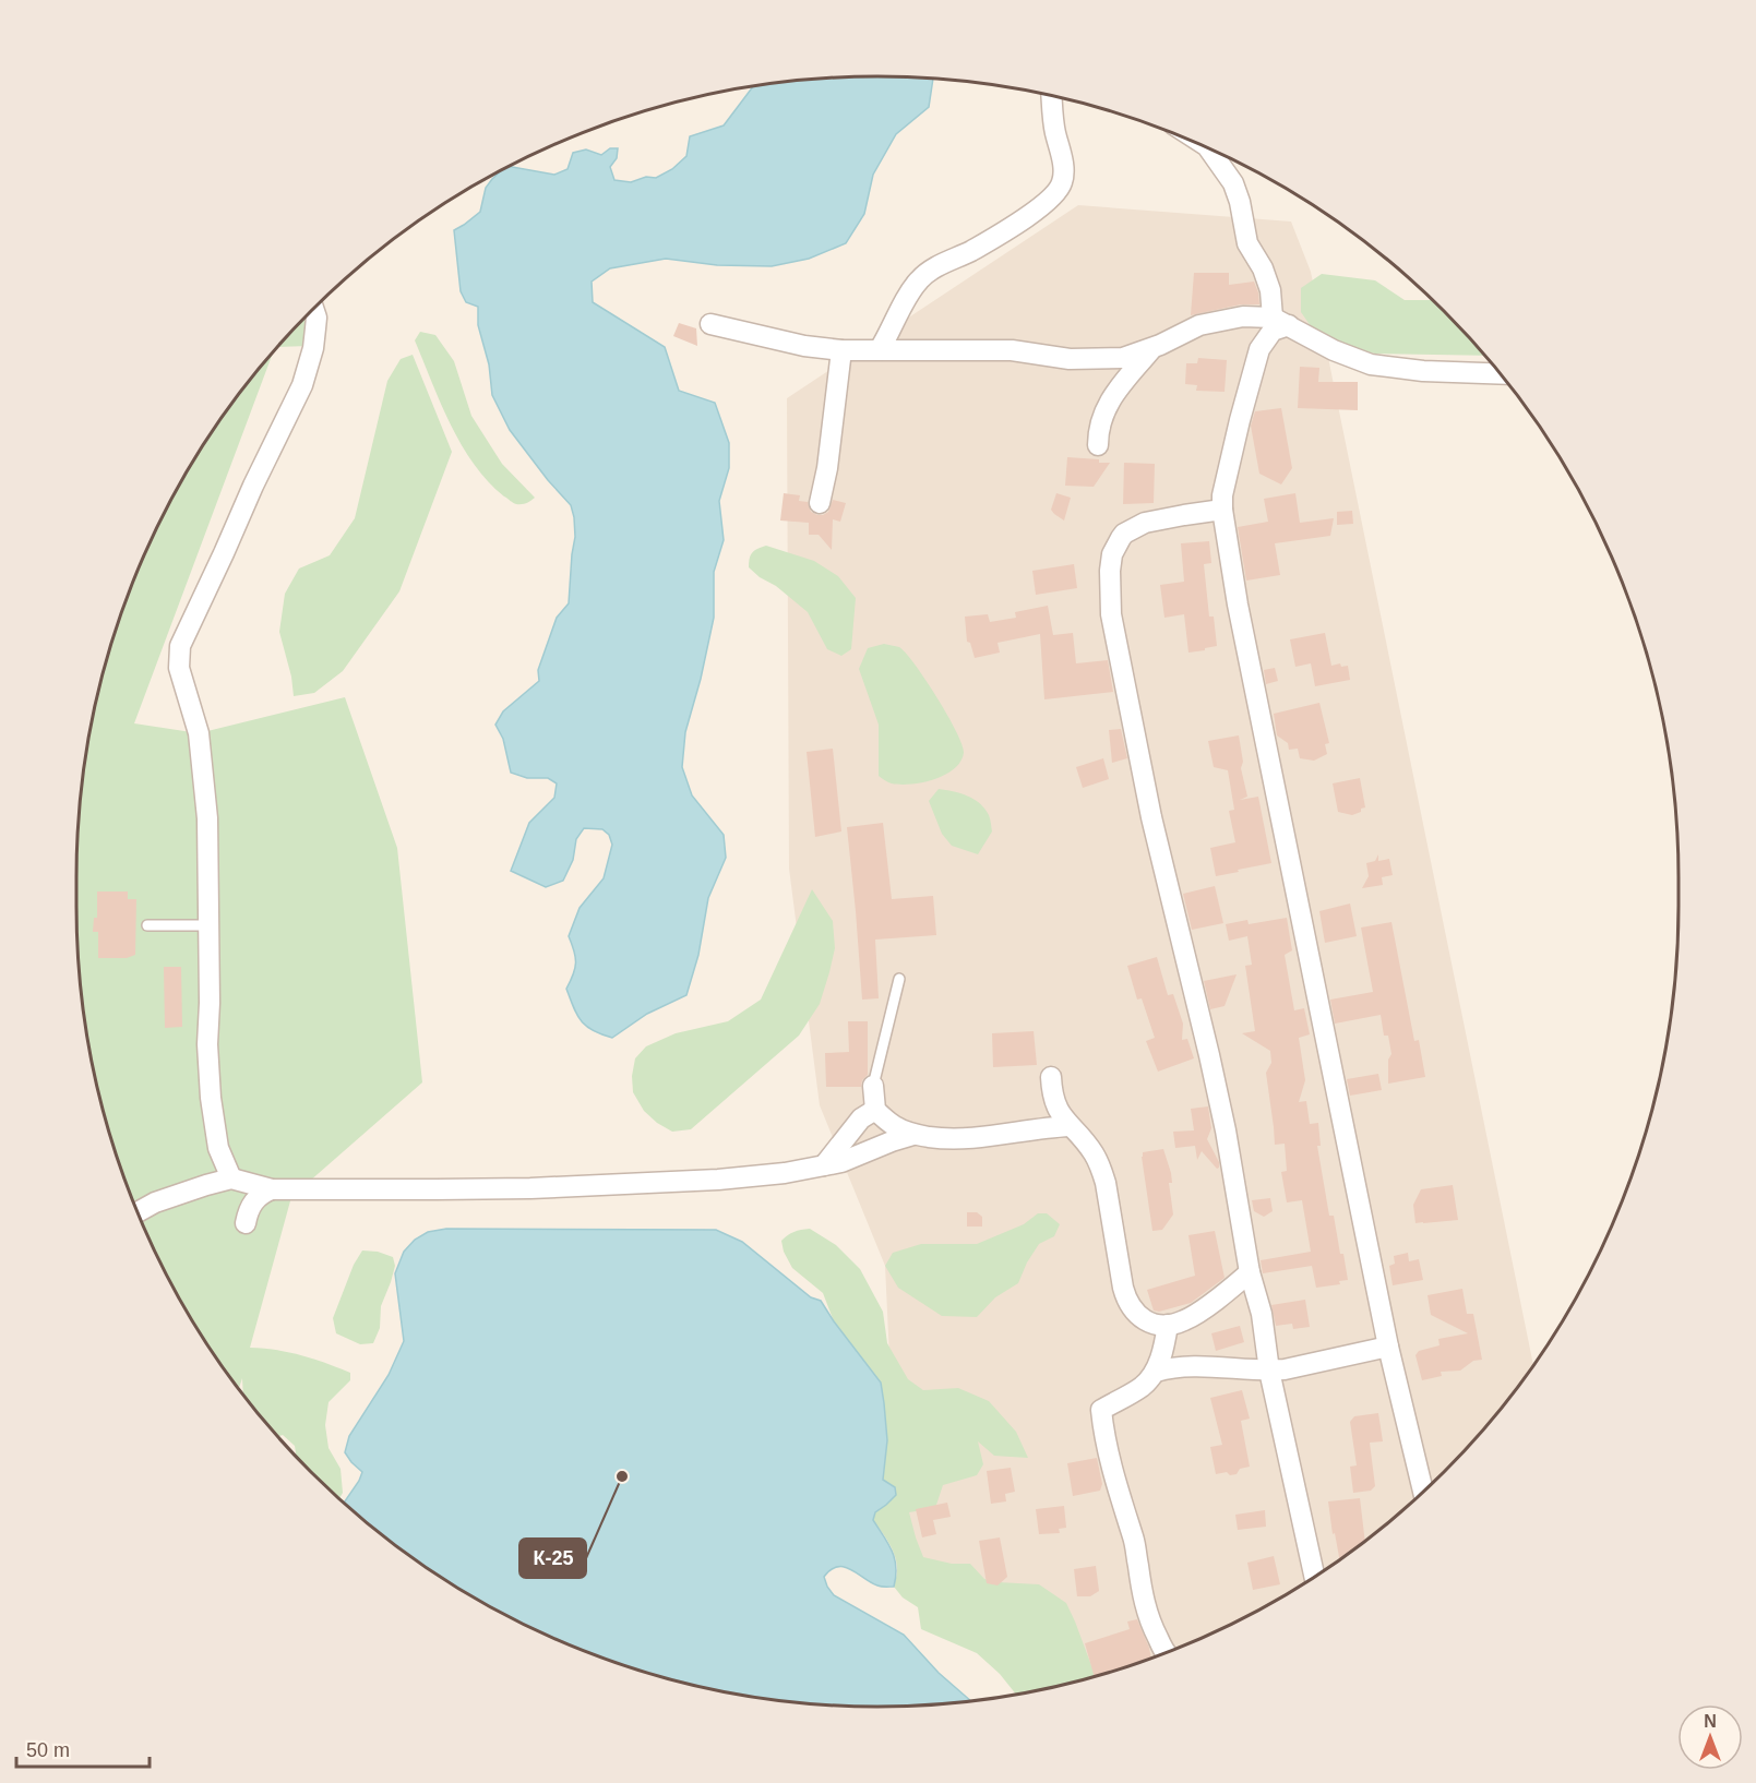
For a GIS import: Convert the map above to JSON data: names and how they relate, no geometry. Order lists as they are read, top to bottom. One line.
{"places":["К-25"],"scale_bar":"50 m","north":"top"}
